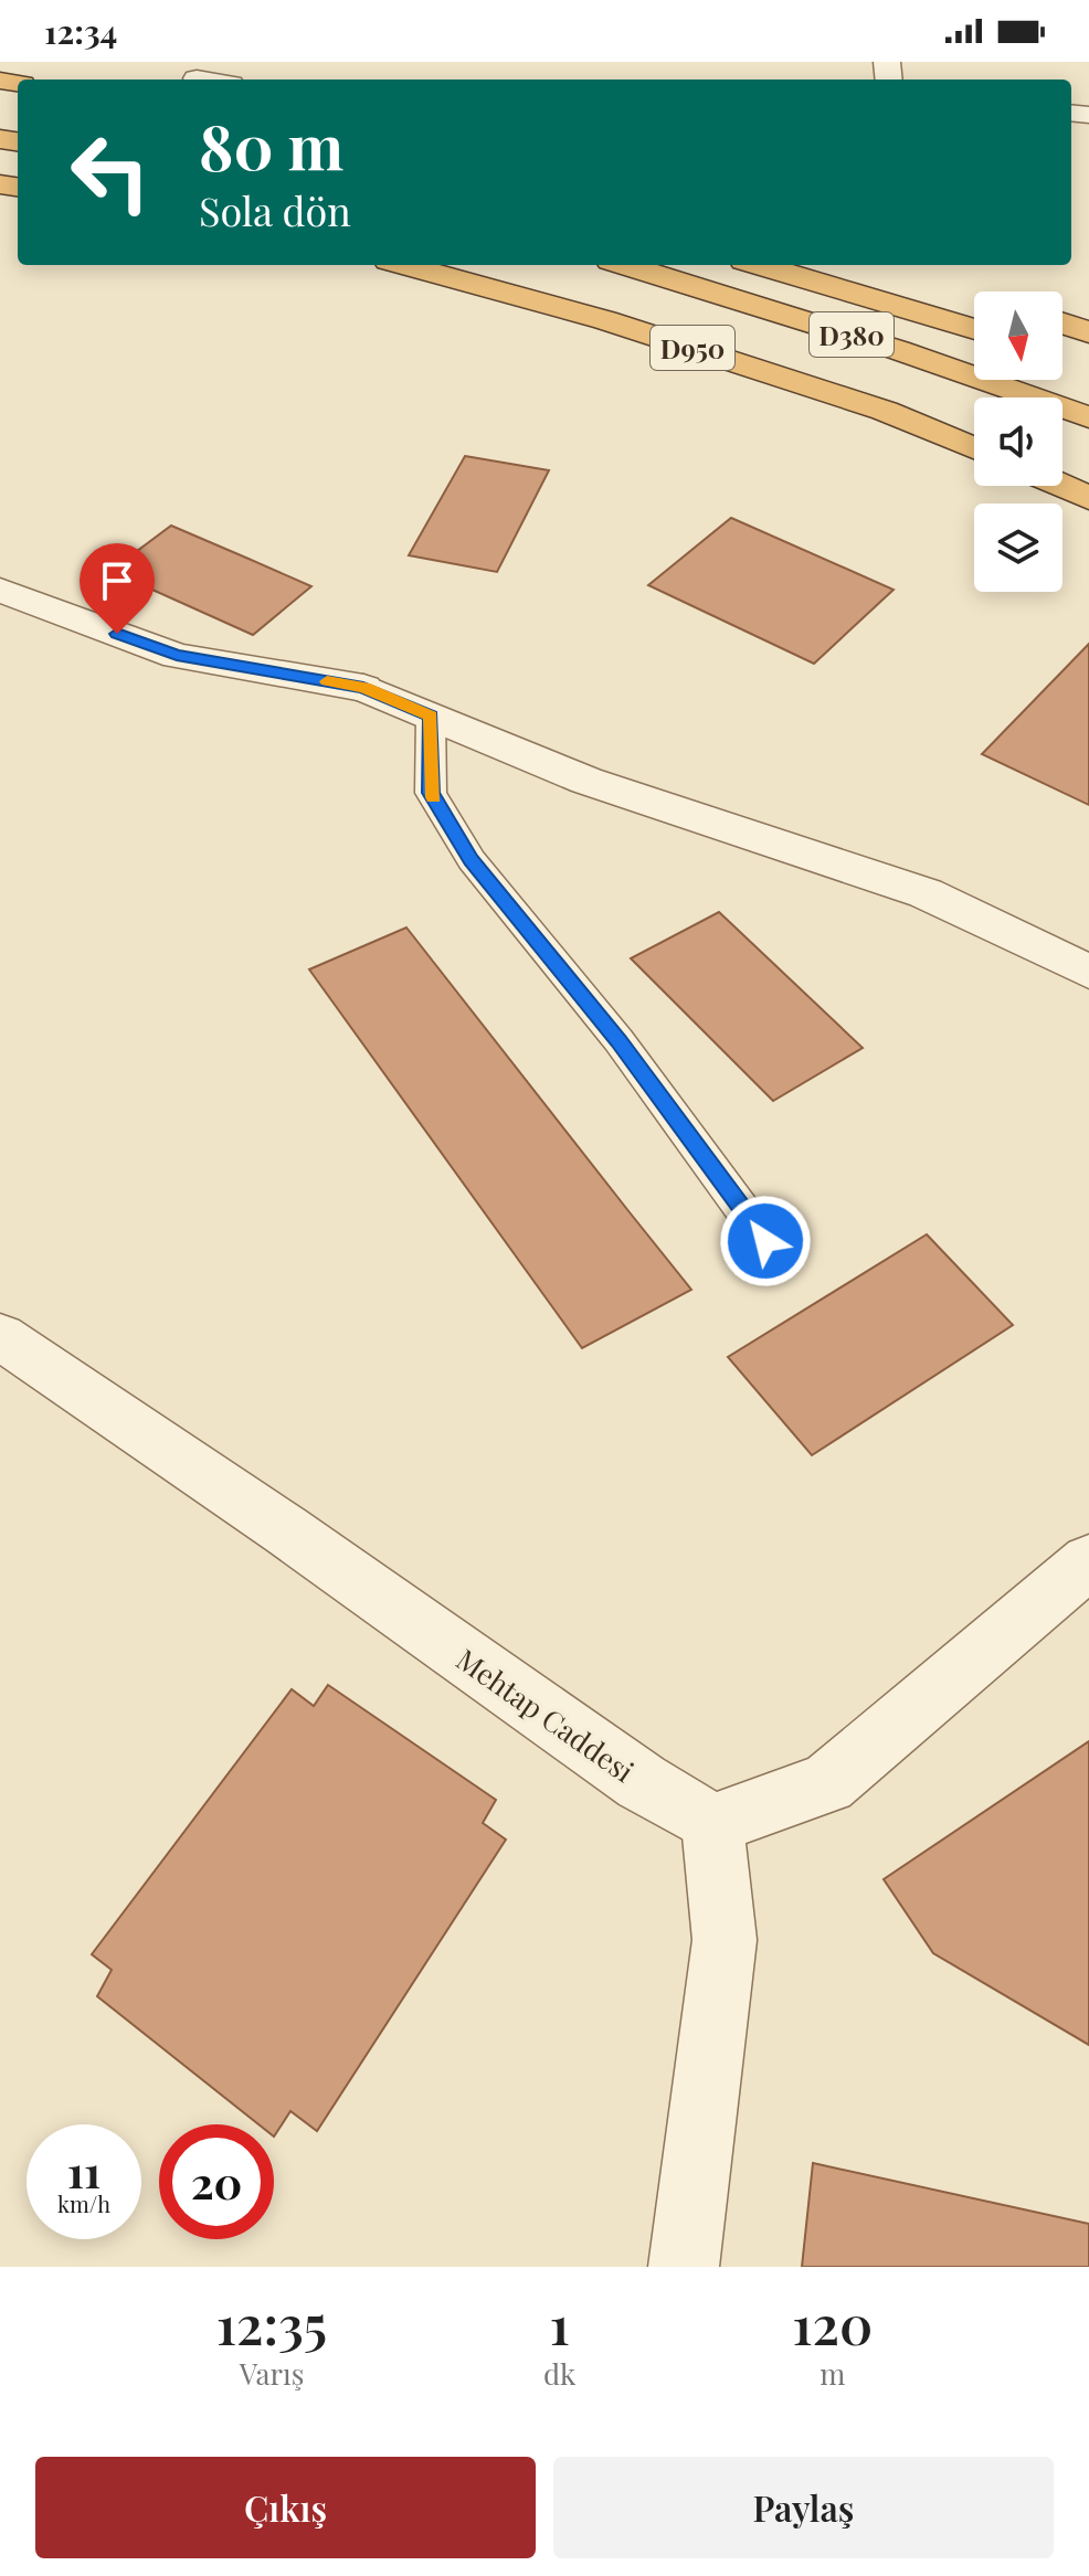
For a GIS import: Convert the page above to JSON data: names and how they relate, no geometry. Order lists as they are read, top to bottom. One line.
{"streets":{"highway":["D380","D950"],"street":["Mehtap Caddesi"]},"north":"bottom","page":{"status":"12:34","turn":["80 m","Sola dön"],"speed":"11 km/h","limit":"20","eta":["12:35","Varış","1","dk","120","m"],"buttons":["Çıkış","Paylaş"]}}
